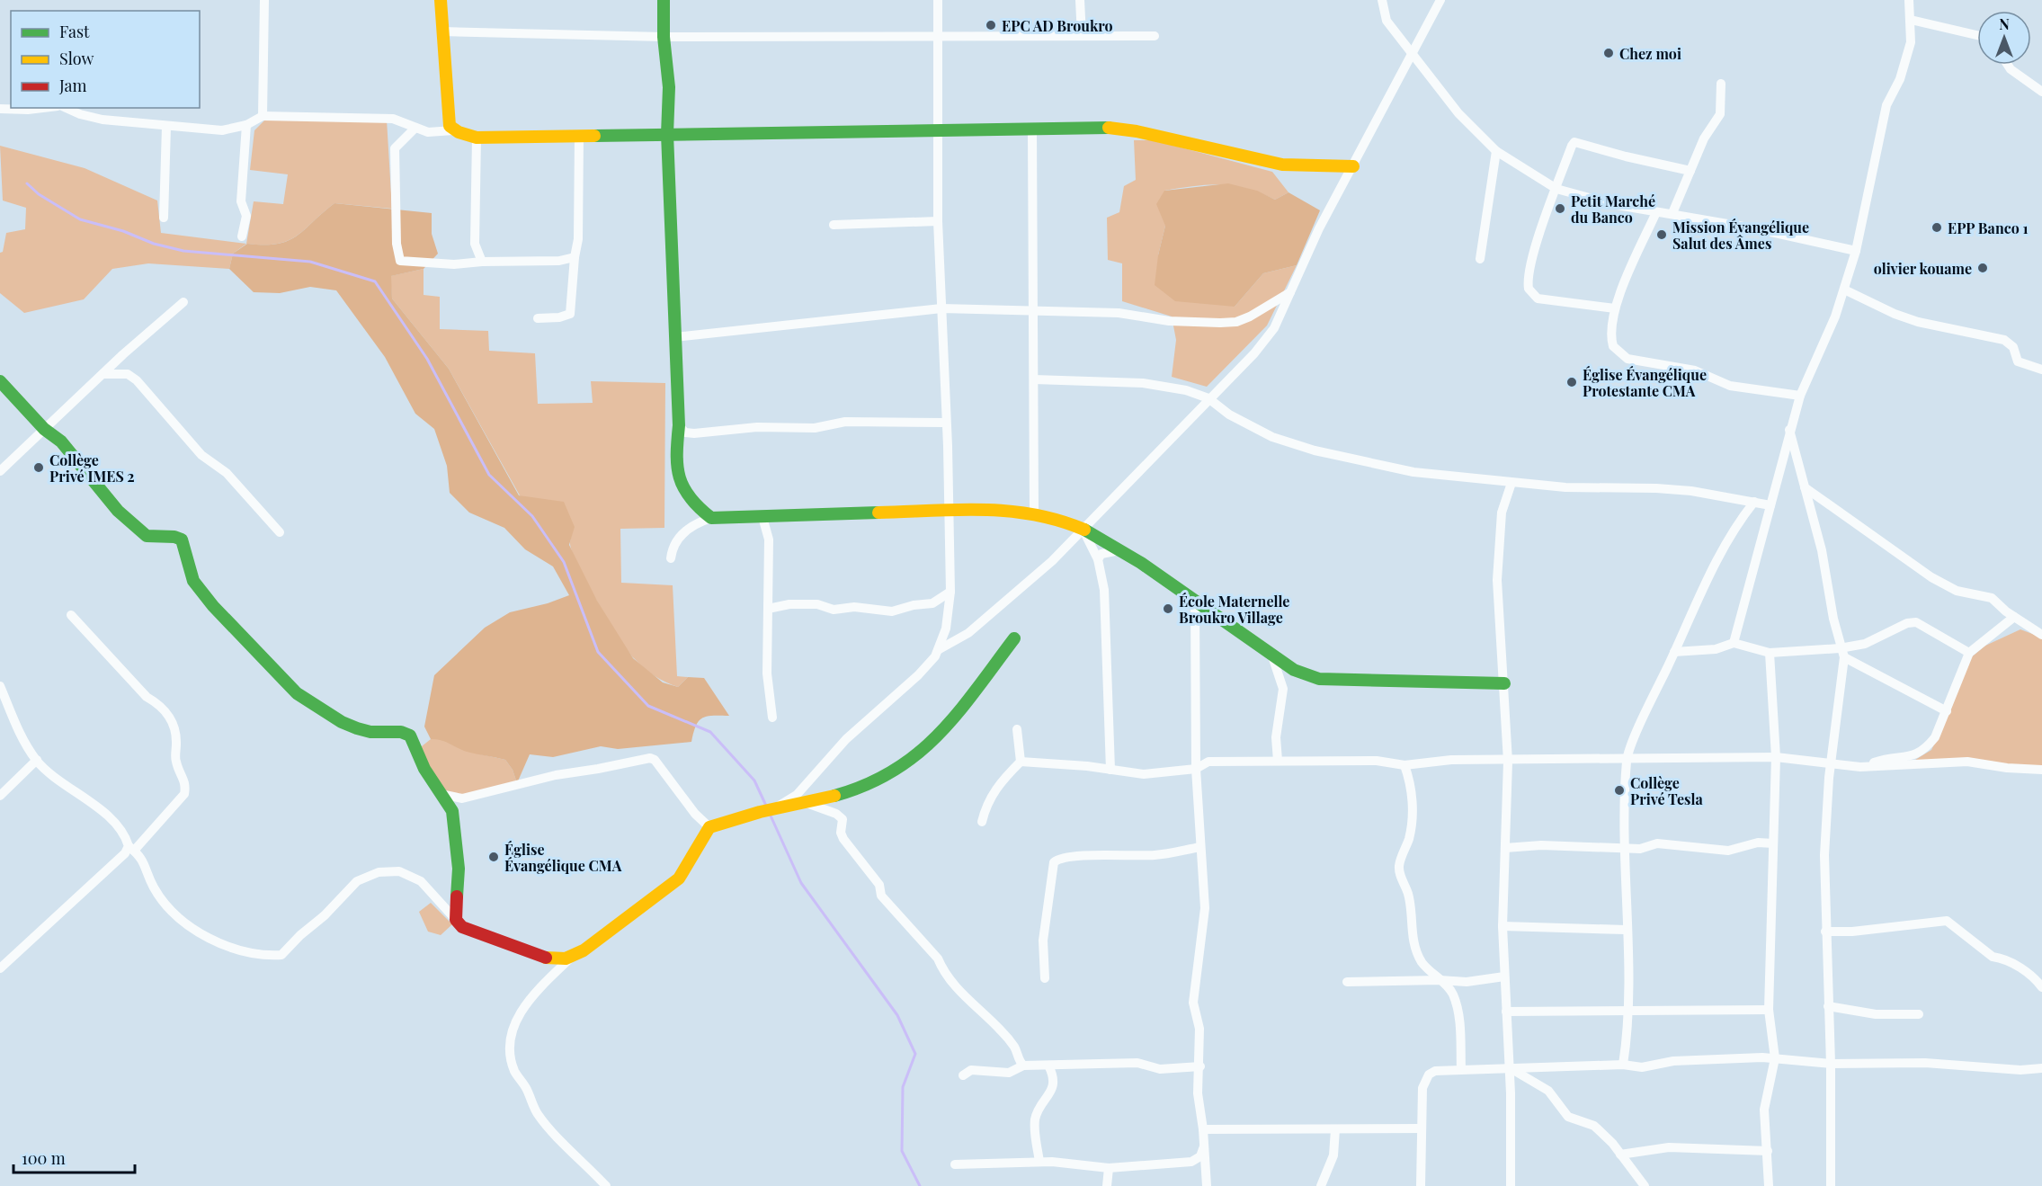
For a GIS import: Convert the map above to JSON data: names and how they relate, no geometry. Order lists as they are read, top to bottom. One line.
{"places":["EPC AD Broukro","Chez moi","Petit Marché du Banco","EPP Banco 1","Mission Évangélique Salut des Âmes","olivier kouame","Église Évangélique Protestante CMA","Collège Privé IMES 2","École Maternelle Broukro Village","Collège Privé Tesla","Église Évangélique CMA"],"legend":["Fast","Slow","Jam"],"scale_bar":"100 m","north":"top"}
